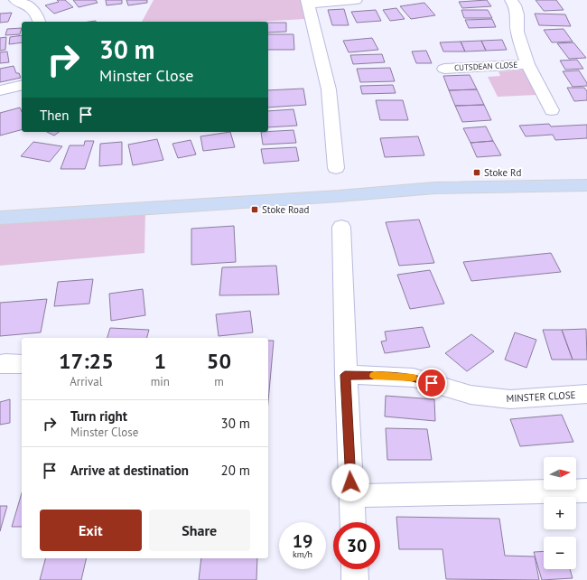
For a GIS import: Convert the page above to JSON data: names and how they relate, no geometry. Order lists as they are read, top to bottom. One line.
{"streets":{"street":["CUTSDEAN CLOSE","MINSTER CLOSE"]},"places":{"transit":["Stoke Rd","Stoke Road"]},"north":"right","page":{"turn":["30 m","Minster Close"],"then":"Then","eta":["17:25","Arrival","1","min","50","m"],"list":[{"name":"Turn right","note":"Minster Close","value":"30 m"},{"name":"Arrive at destination","value":"20 m"}],"map_buttons":["+","−"],"buttons":["Exit","Share"],"speed":"19 km/h","limit":"30"}}
